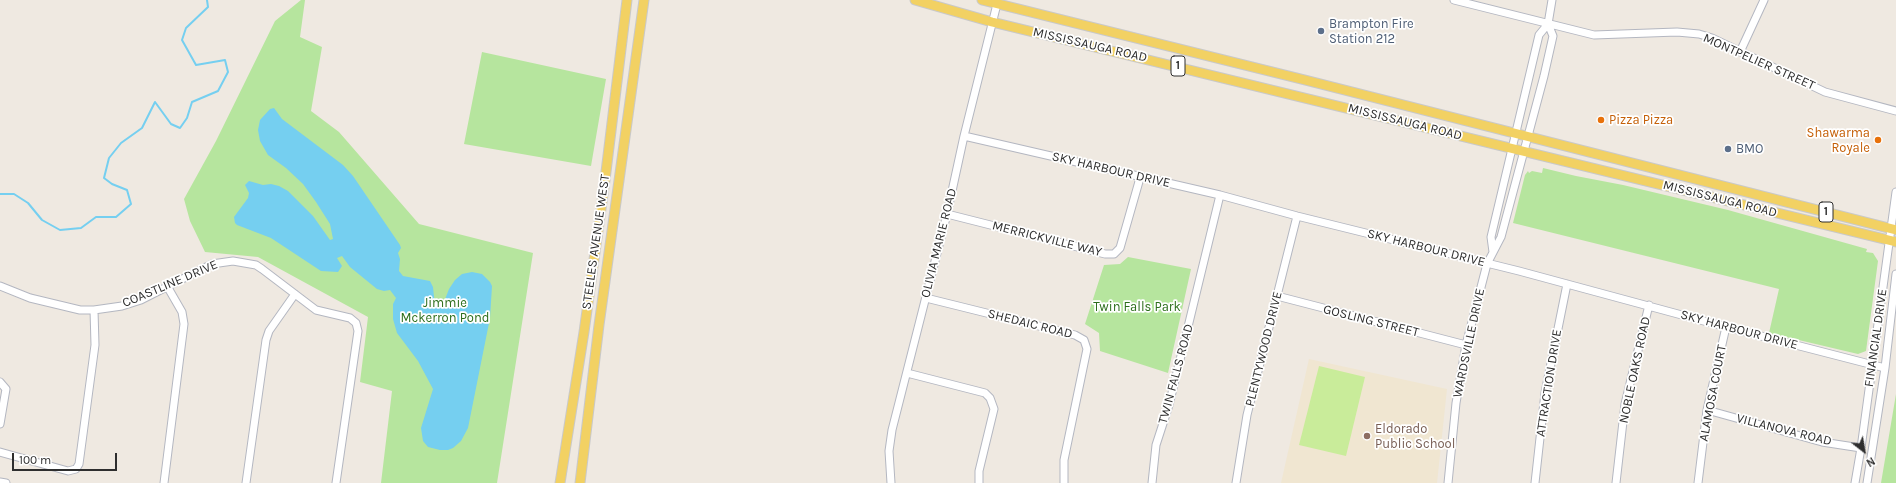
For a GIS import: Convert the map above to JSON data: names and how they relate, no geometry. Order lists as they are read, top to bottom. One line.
{"streets":{"main road":["MISSISSAUGA ROAD","1","STEELES AVENUE WEST"],"street":["MONTPELIER STREET","SKY HARBOUR DRIVE","MERRICKVILLE WAY","OLIVIA MARIE ROAD","COASTLINE DRIVE","GOSLING STREET","SHEDAIC ROAD","FINANCIAL DRIVE","WARDSVILLE DRIVE","PLENTYWOOD DRIVE","NOBLE OAKS ROAD","TWIN FALLS ROAD","ATTRACTION DRIVE","ALAMOSA COURT","VILLANOVA ROAD"]},"crossings":[["MISSISSAUGA ROAD","OLIVIA MARIE ROAD"],["MISSISSAUGA ROAD","FINANCIAL DRIVE"],["MISSISSAUGA ROAD","WARDSVILLE DRIVE"],["MONTPELIER STREET","WARDSVILLE DRIVE"],["SKY HARBOUR DRIVE","MERRICKVILLE WAY"],["SKY HARBOUR DRIVE","OLIVIA MARIE ROAD"],["SKY HARBOUR DRIVE","FINANCIAL DRIVE"],["SKY HARBOUR DRIVE","WARDSVILLE DRIVE"],["SKY HARBOUR DRIVE","PLENTYWOOD DRIVE"],["SKY HARBOUR DRIVE","NOBLE OAKS ROAD"],["SKY HARBOUR DRIVE","TWIN FALLS ROAD"],["SKY HARBOUR DRIVE","ATTRACTION DRIVE"],["SKY HARBOUR DRIVE","ALAMOSA COURT"],["MERRICKVILLE WAY","OLIVIA MARIE ROAD"],["OLIVIA MARIE ROAD","SHEDAIC ROAD"],["GOSLING STREET","WARDSVILLE DRIVE"],["GOSLING STREET","PLENTYWOOD DRIVE"],["FINANCIAL DRIVE","VILLANOVA ROAD"],["ALAMOSA COURT","VILLANOVA ROAD"]],"parks":["Jimmie Mckerron Pond","Twin Falls Park"],"places":["Brampton Fire Station 212","Pizza Pizza","Shawarma Royale","BMO","Eldorado Public School"],"scale_bar":"100 m","north":"bottom right"}
